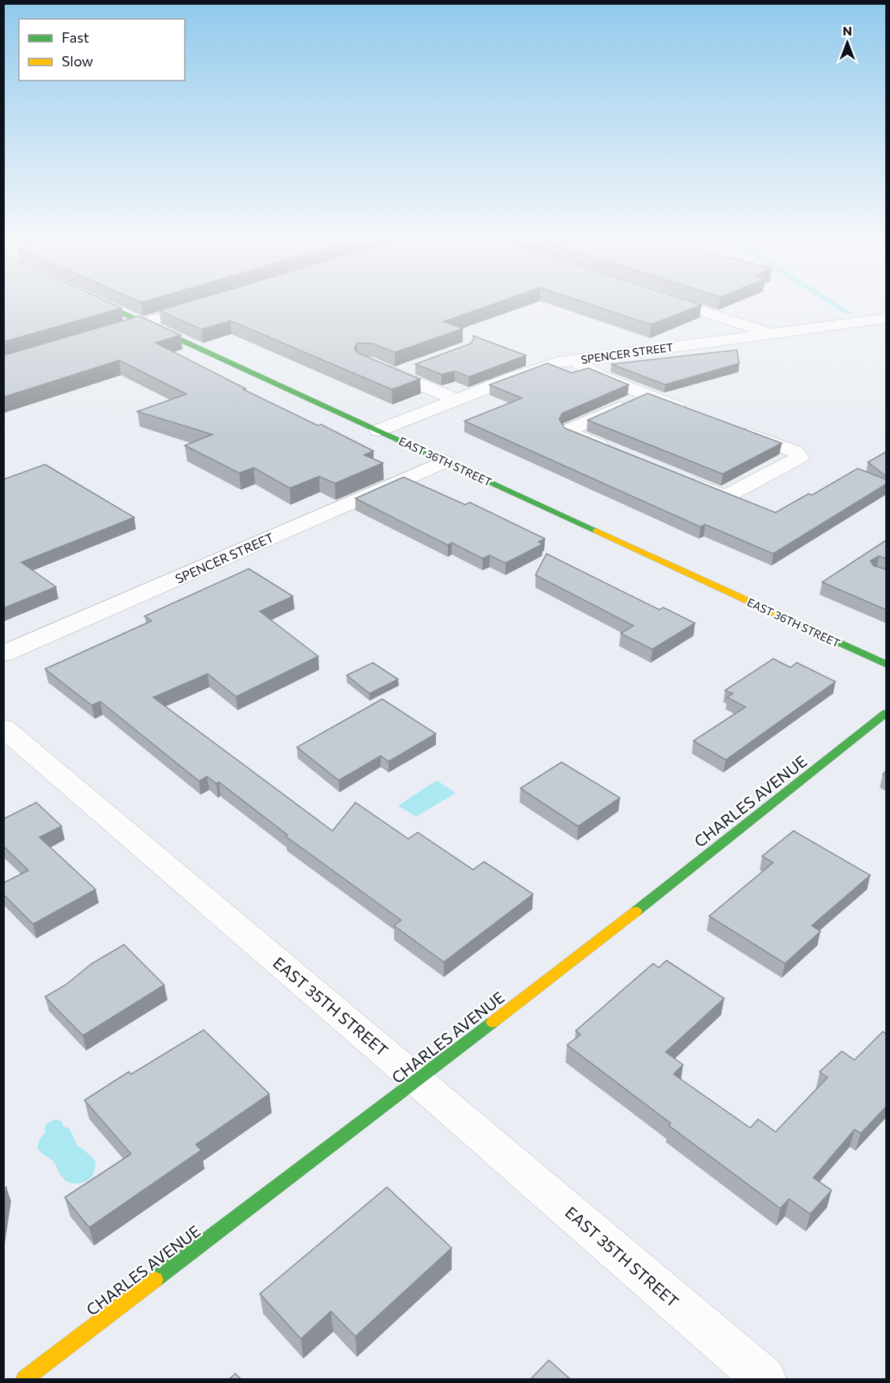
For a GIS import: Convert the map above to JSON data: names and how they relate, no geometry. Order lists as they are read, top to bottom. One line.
{"streets":{"street":["SPENCER STREET","EAST 36TH STREET","CHARLES AVENUE","EAST 35TH STREET"]},"crossings":[["SPENCER STREET","EAST 36TH STREET"],["CHARLES AVENUE","EAST 35TH STREET"]],"legend":["Fast","Slow"],"north":"top"}
